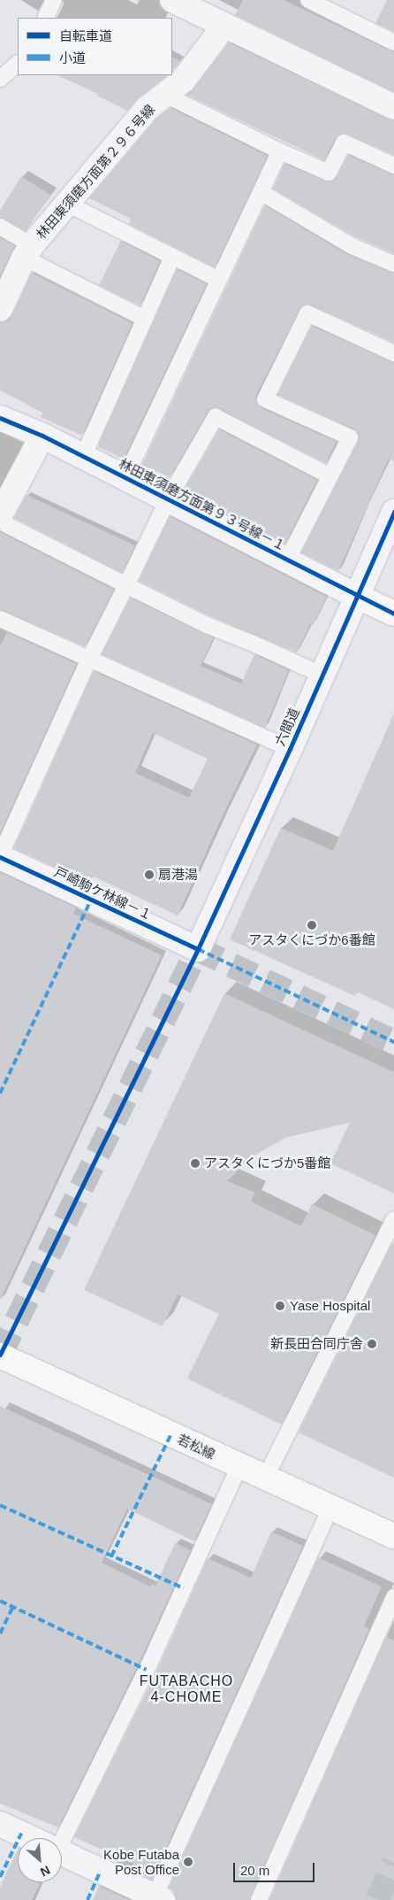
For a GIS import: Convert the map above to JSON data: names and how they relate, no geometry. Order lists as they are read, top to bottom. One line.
{"streets":{"street":["林田東須磨方面第２９６号線","林田東須磨方面第９３号線－１","六間道","戸崎駒ケ林線－１","若松線"]},"crossings":[["林田東須磨方面第９３号線－１","六間道"],["六間道","戸崎駒ケ林線－１"]],"districts":["FUTABACHO 4-CHOME"],"places":["扇港湯","アスタくにづか6番館","アスタくにづか5番館","Yase Hospital","新長田合同庁舎","Kobe Futaba Post Office"],"legend":["自転車道","小道"],"scale_bar":"20 m","north":"bottom right"}
